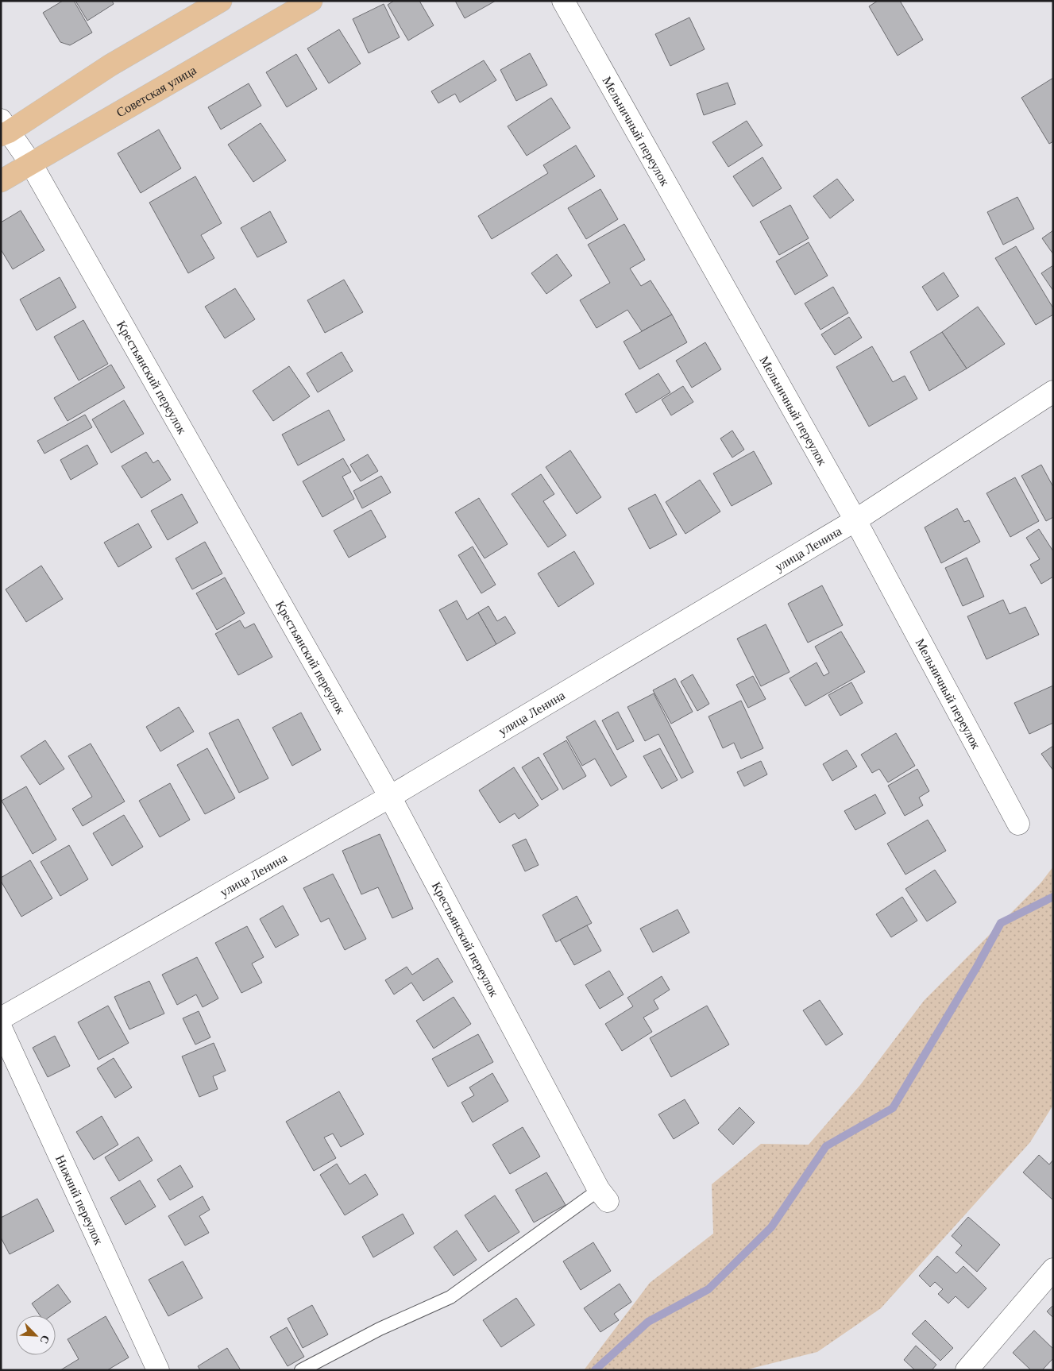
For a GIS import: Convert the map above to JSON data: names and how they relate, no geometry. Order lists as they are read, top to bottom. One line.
{"streets":{"main road":["Советская улица"],"street":["Мельничный переулок","Крестьянский переулок","улица Ленина","Нижний переулок"]},"crossings":[["Советская улица","Крестьянский переулок"],["Мельничный переулок","улица Ленина"],["Крестьянский переулок","улица Ленина"]],"north":"bottom right"}
